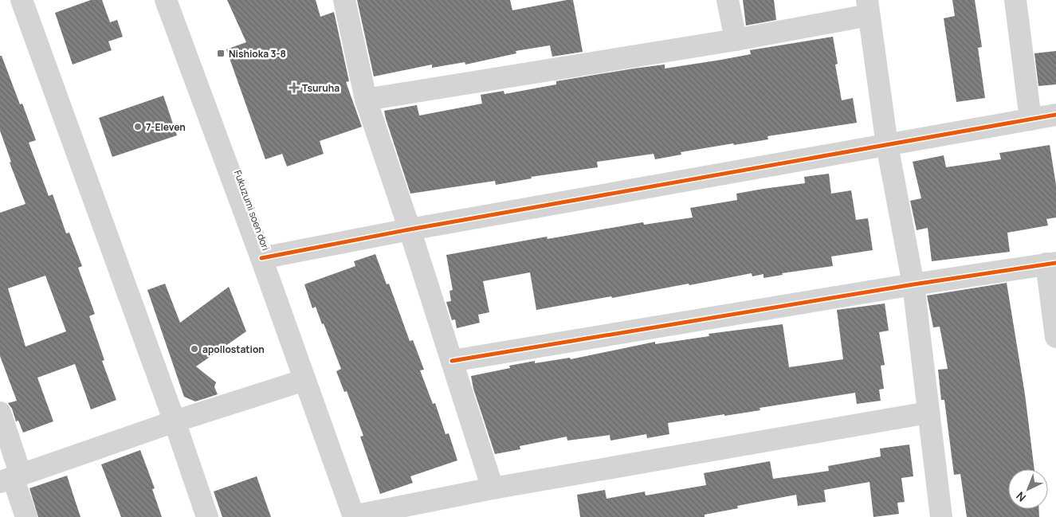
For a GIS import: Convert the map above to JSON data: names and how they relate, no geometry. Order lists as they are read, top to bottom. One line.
{"streets":{"street":["Fukuzumi soen dori"]},"places":{"transit":["Nishioka 3-8"],"health":["Tsuruha"],"other":["7-Eleven","apollostation"]},"north":"bottom left"}
